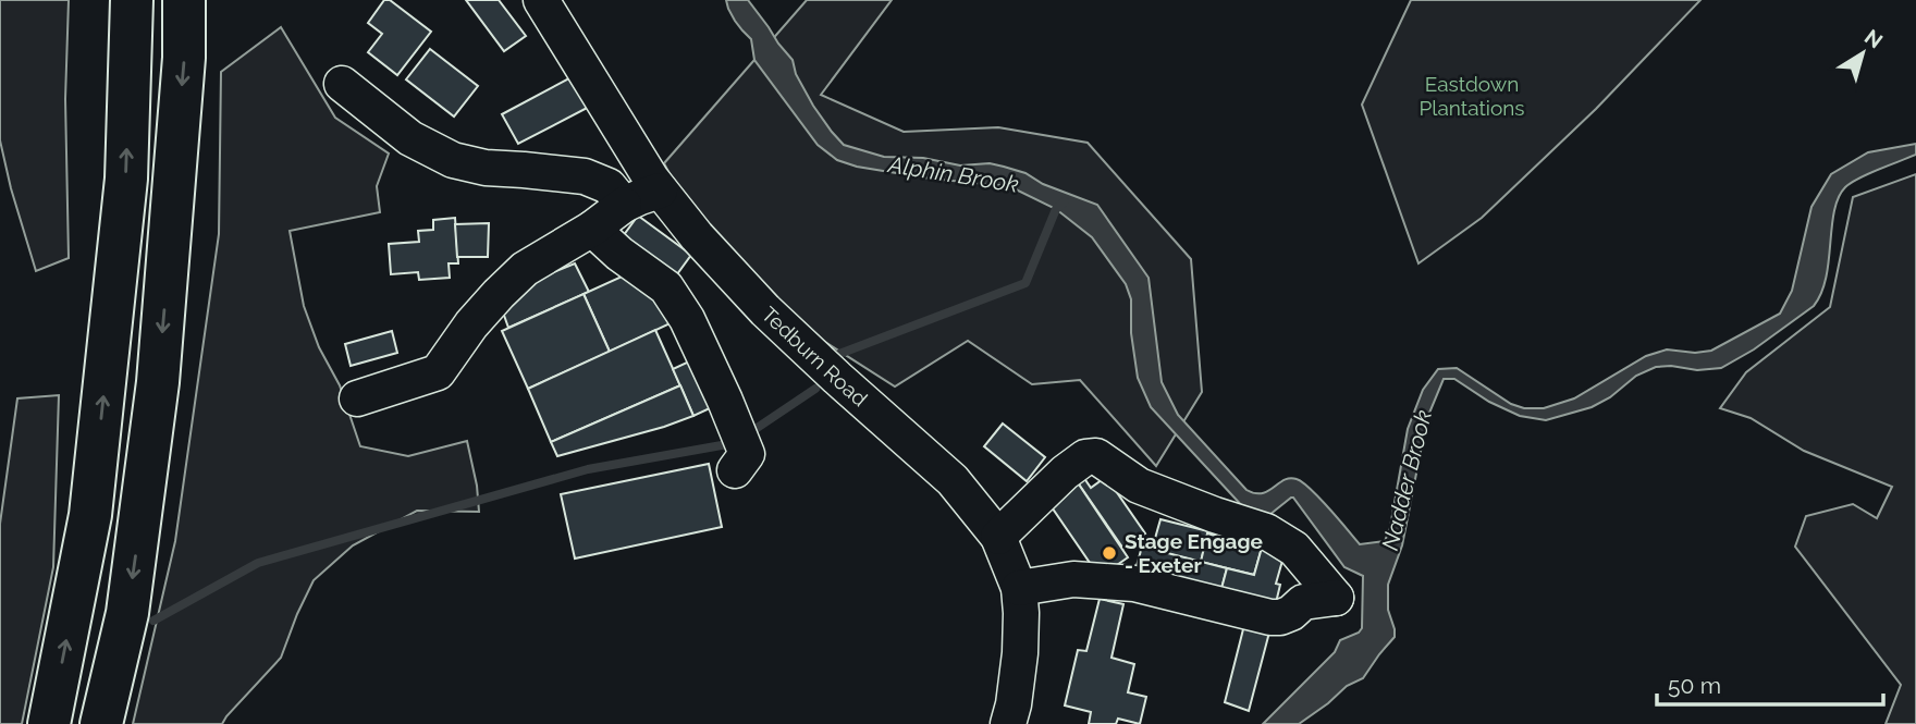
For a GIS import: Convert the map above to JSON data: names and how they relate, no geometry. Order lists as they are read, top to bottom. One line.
{"streets":{"street":["Tedburn Road"]},"water":["Alphin Brook","Nadder Brook"],"parks":["Eastdown Plantations"],"places":["Stage Engage - Exeter"],"scale_bar":"50 m","north":"top right"}
